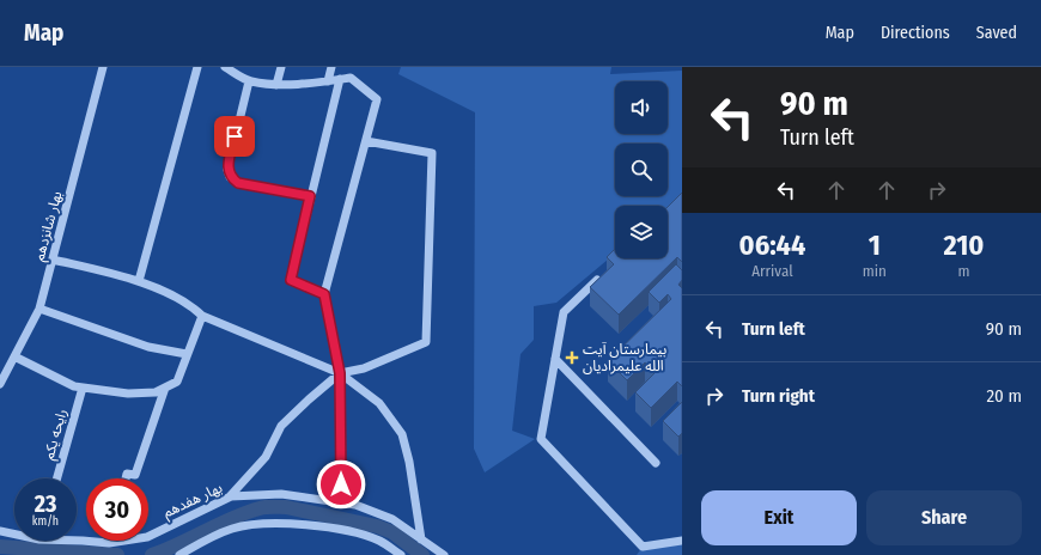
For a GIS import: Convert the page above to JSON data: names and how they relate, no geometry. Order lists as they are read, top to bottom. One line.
{"streets":{"street":["بهار شانزدهم","رایحه یکم","بهار هفدهم"]},"places":{"health":["بیمارستان آیت الله علیمرادیان"]},"page":{"header":"Map","nav":["Map","Directions","Saved"],"turn":["90 m","Turn left"],"eta":["06:44","Arrival","1","min","210","m"],"list":[{"name":"Turn left","value":"90 m"},{"name":"Turn right","value":"20 m"}],"speed":"23 km/h","limit":"30","buttons":["Exit","Share"]}}
